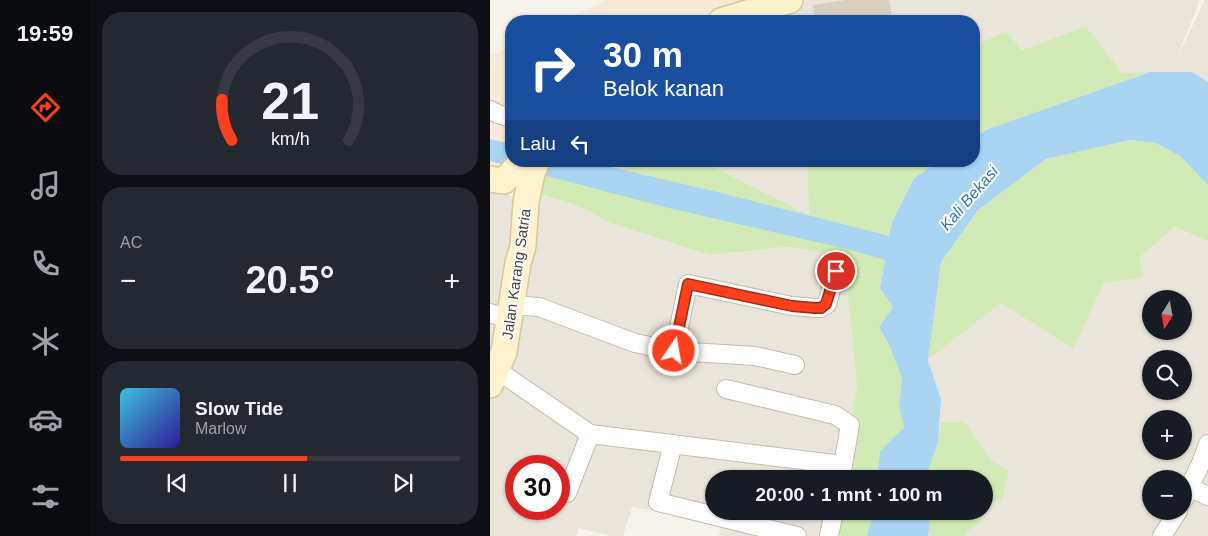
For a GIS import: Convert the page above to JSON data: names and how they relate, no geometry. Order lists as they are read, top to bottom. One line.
{"streets":{"street":["Jalan Karang Satria"]},"water":["Kali Bekasi"],"north":"bottom","page":{"tabs":"19:59","turn":["30 m","Belok kanan"],"then":"Lalu","tile":"AC","heat":["−","20.5°","+"],"map_buttons":["+","−"],"song":["Slow Tide","Marlow"],"limit":"30","trip":"20:00 · 1 mnt · 100 m","gauge":["21","km/h"]}}
